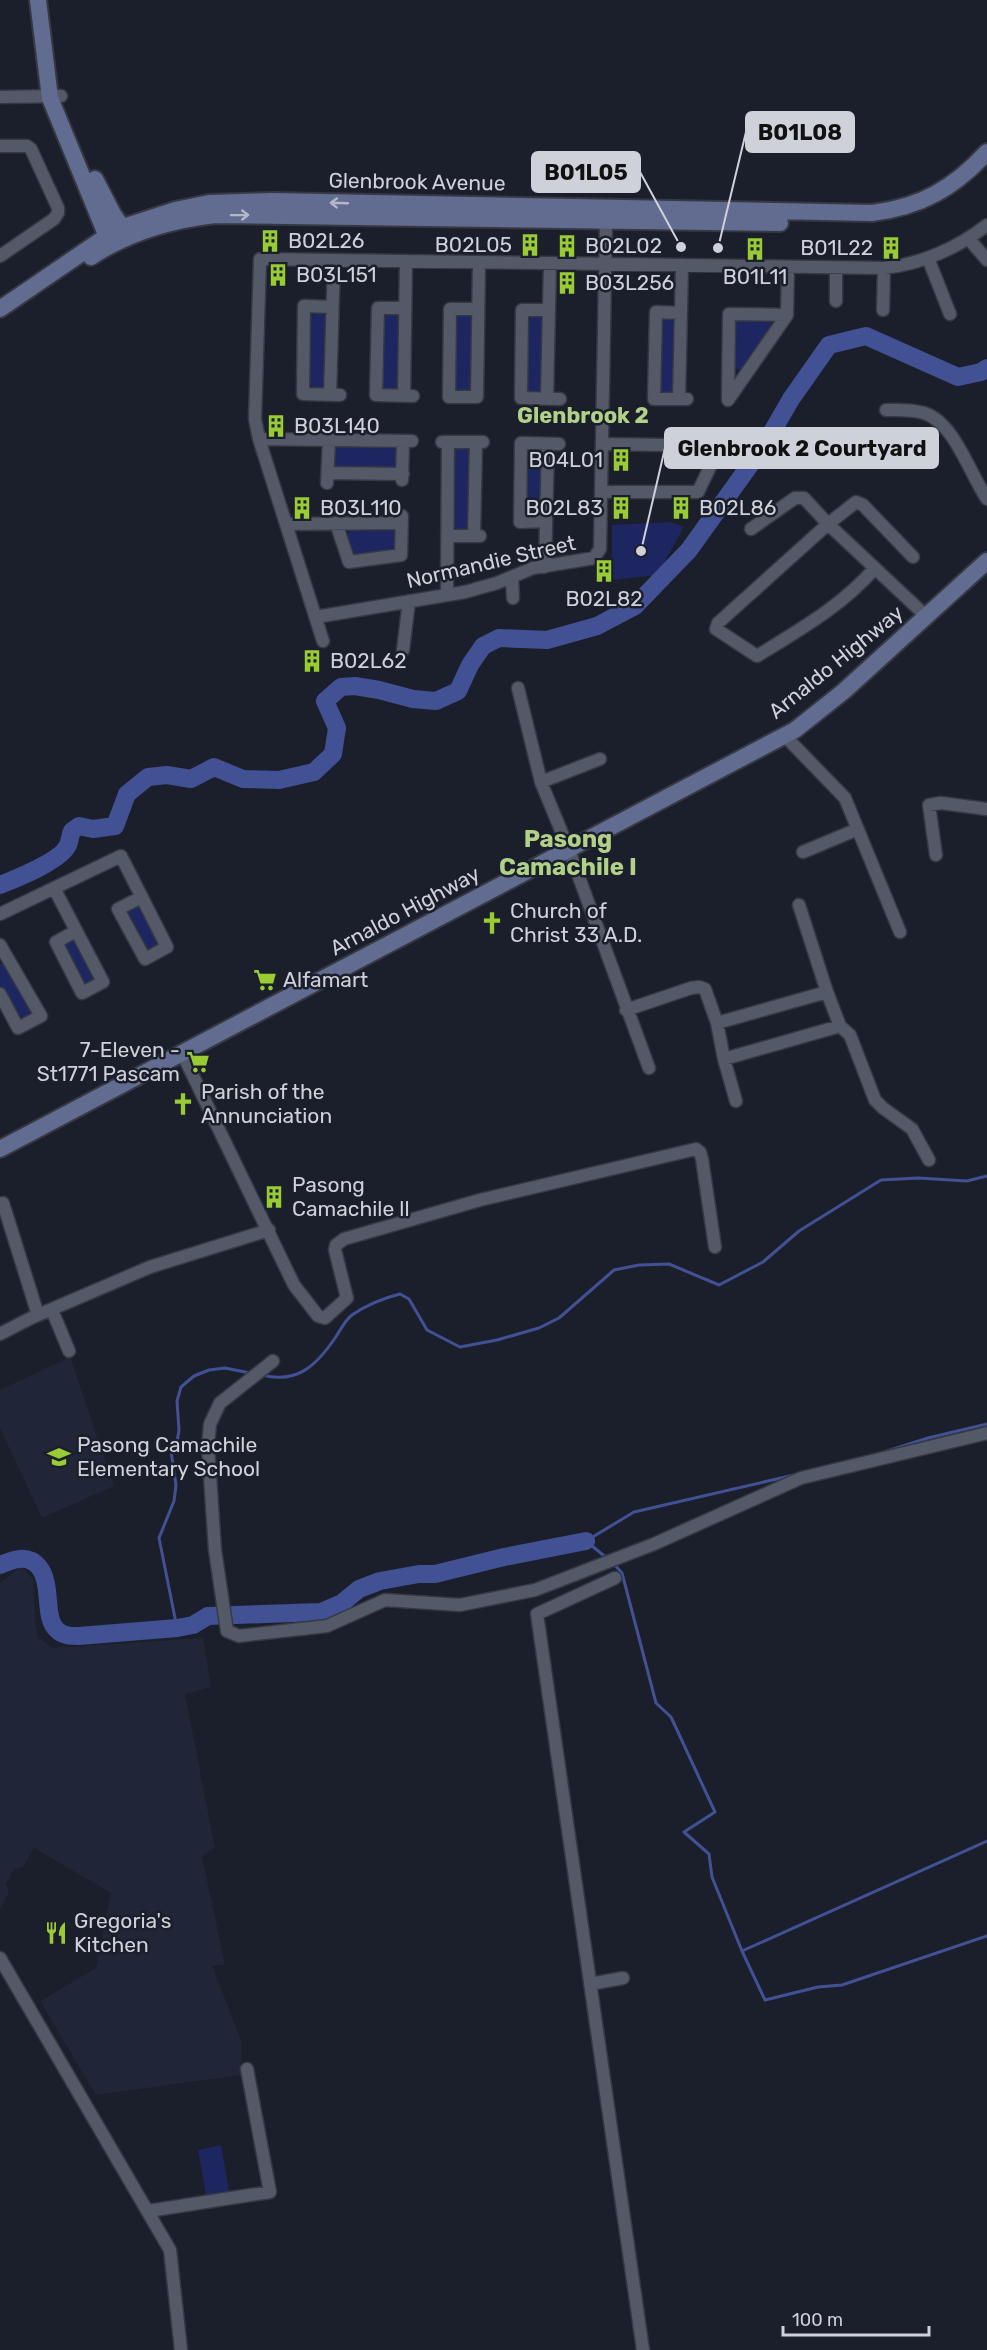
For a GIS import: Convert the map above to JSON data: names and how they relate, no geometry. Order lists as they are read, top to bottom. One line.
{"streets":{"street":["Glenbrook Avenue","Normandie Street","Arnaldo Highway"]},"districts":["Glenbrook 2","Pasong Camachile I"],"places":{"building":["B02L26","B02L05","B02L02","B01L22","B01L11","B03L151","B03L256","B03L140","B04L01","B03L110","B02L83","B02L86","B02L82","B02L62","Pasong Camachile ll"],"other":["B01L05","B01L08","Glenbrook 2 Courtyard"],"church":["Church of Christ 33 A.D.","Parish of the Annunciation"],"supermarket":["Alfamart","7-Eleven - St1771 Pascam"],"school or university":["Pasong Camachile Elementary School"],"restaurant":["Gregoria's Kitchen"]},"scale_bar":"100 m"}
